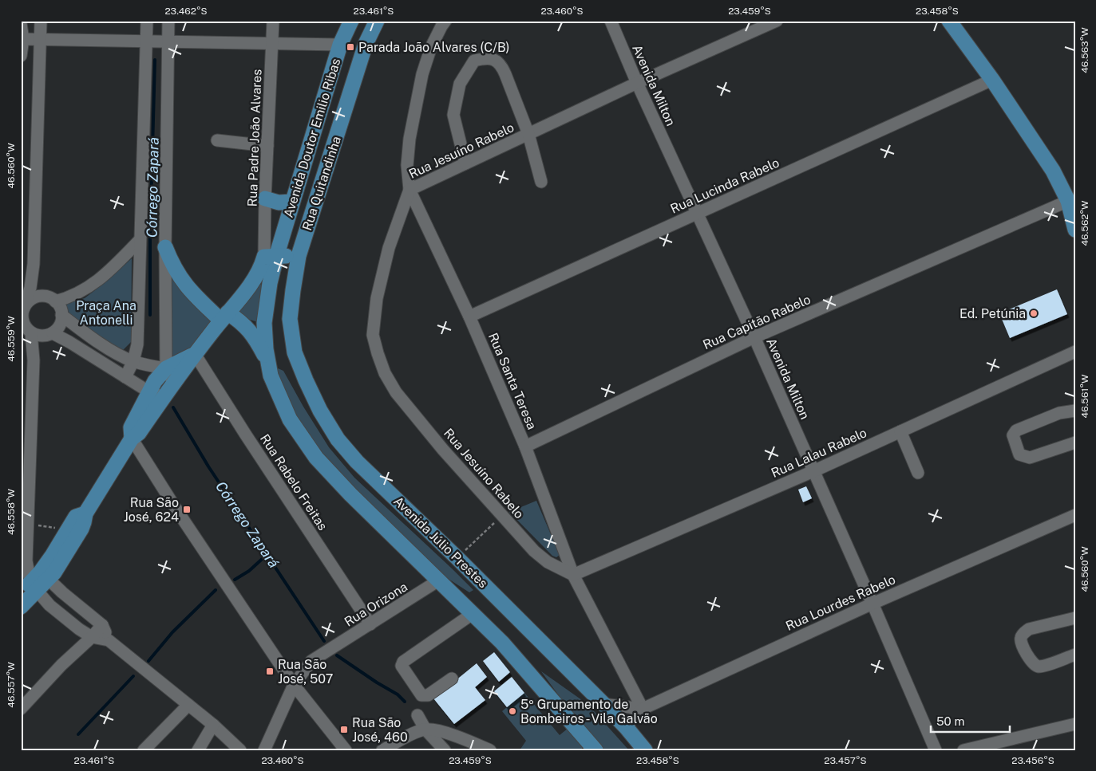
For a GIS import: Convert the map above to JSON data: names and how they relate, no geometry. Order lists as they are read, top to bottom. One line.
{"streets":{"main road":["Avenida Doutor Emilio Ribas","Rua Quitandinha","Avenida Júlio Prestes"],"street":["Avenida Milton","Rua Padre João Alvares","Rua Jesuíno Rabelo","Rua Lucinda Rabelo","Rua Capitão Rabelo","Rua Santa Teresa","Rua Lalau Rabelo","Rua Rabelo Freitas","Rua Lourdes Rabelo","Rua Orizona"]},"crossings":[["Avenida Milton","Rua Jesuíno Rabelo"],["Avenida Milton","Rua Lucinda Rabelo"],["Avenida Milton","Rua Capitão Rabelo"],["Avenida Milton","Rua Lalau Rabelo"],["Avenida Milton","Rua Lourdes Rabelo"],["Rua Padre João Alvares","Avenida Doutor Emilio Ribas"],["Avenida Doutor Emilio Ribas","Rua Rabelo Freitas"],["Rua Jesuíno Rabelo","Rua Santa Teresa"],["Rua Jesuíno Rabelo","Rua Lalau Rabelo"],["Rua Quitandinha","Avenida Júlio Prestes"],["Rua Lucinda Rabelo","Rua Santa Teresa"],["Rua Capitão Rabelo","Rua Santa Teresa"],["Rua Santa Teresa","Rua Lalau Rabelo"],["Rua Santa Teresa","Rua Lourdes Rabelo"],["Rua Rabelo Freitas","Rua Orizona"],["Avenida Júlio Prestes","Rua Lourdes Rabelo"]],"water":["Córrego Zapará"],"parks":["Praça Ana Antonelli"],"places":{"transit":["Parada João Alvares (C/B)","Rua São José, 624","Rua São José, 507","Rua São José, 460"],"other":["Ed. Petúnia","5º Grupamento de Bombeiros - Vila Galvão"]},"scale_bar":"50 m","coordinates":["23.462°S","23.461°S","23.460°S","23.459°S","23.458°S","46.563°W","46.560°W","46.562°W","46.559°W","46.561°W","46.558°W","46.557°W","23.457°S","23.456°S"]}
